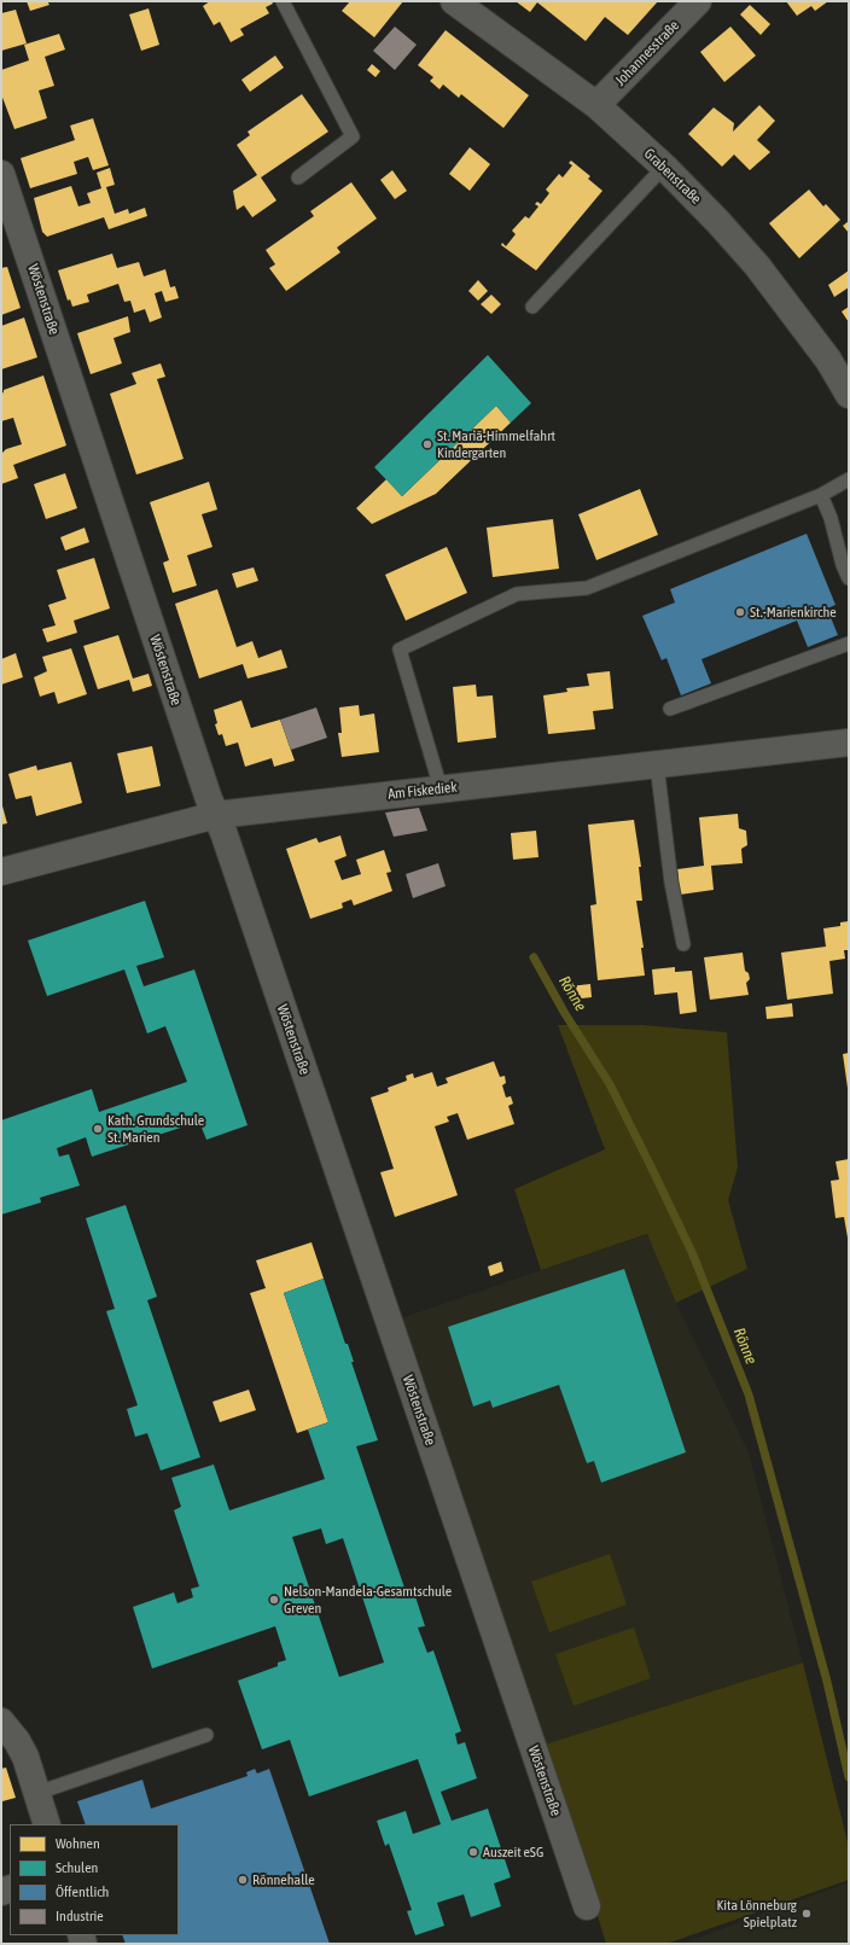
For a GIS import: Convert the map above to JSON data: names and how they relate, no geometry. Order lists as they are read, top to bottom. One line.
{"streets":{"street":["Johannesstraße","Grabenstraße","Wöstenstraße","Am Fiskediek"]},"crossings":[["Johannesstraße","Grabenstraße"],["Wöstenstraße","Am Fiskediek"]],"water":["Rönne"],"places":["St. Mariä-Himmelfahrt Kindergarten","St.-Marienkirche","Kath. Grundschule St. Marien","Nelson-Mandela-Gesamtschule Greven","Auszeit eSG","Rönnehalle","Kita Lönneburg Spielplatz"],"legend":["Wohnen","Schulen","Öffentlich","Industrie"]}
